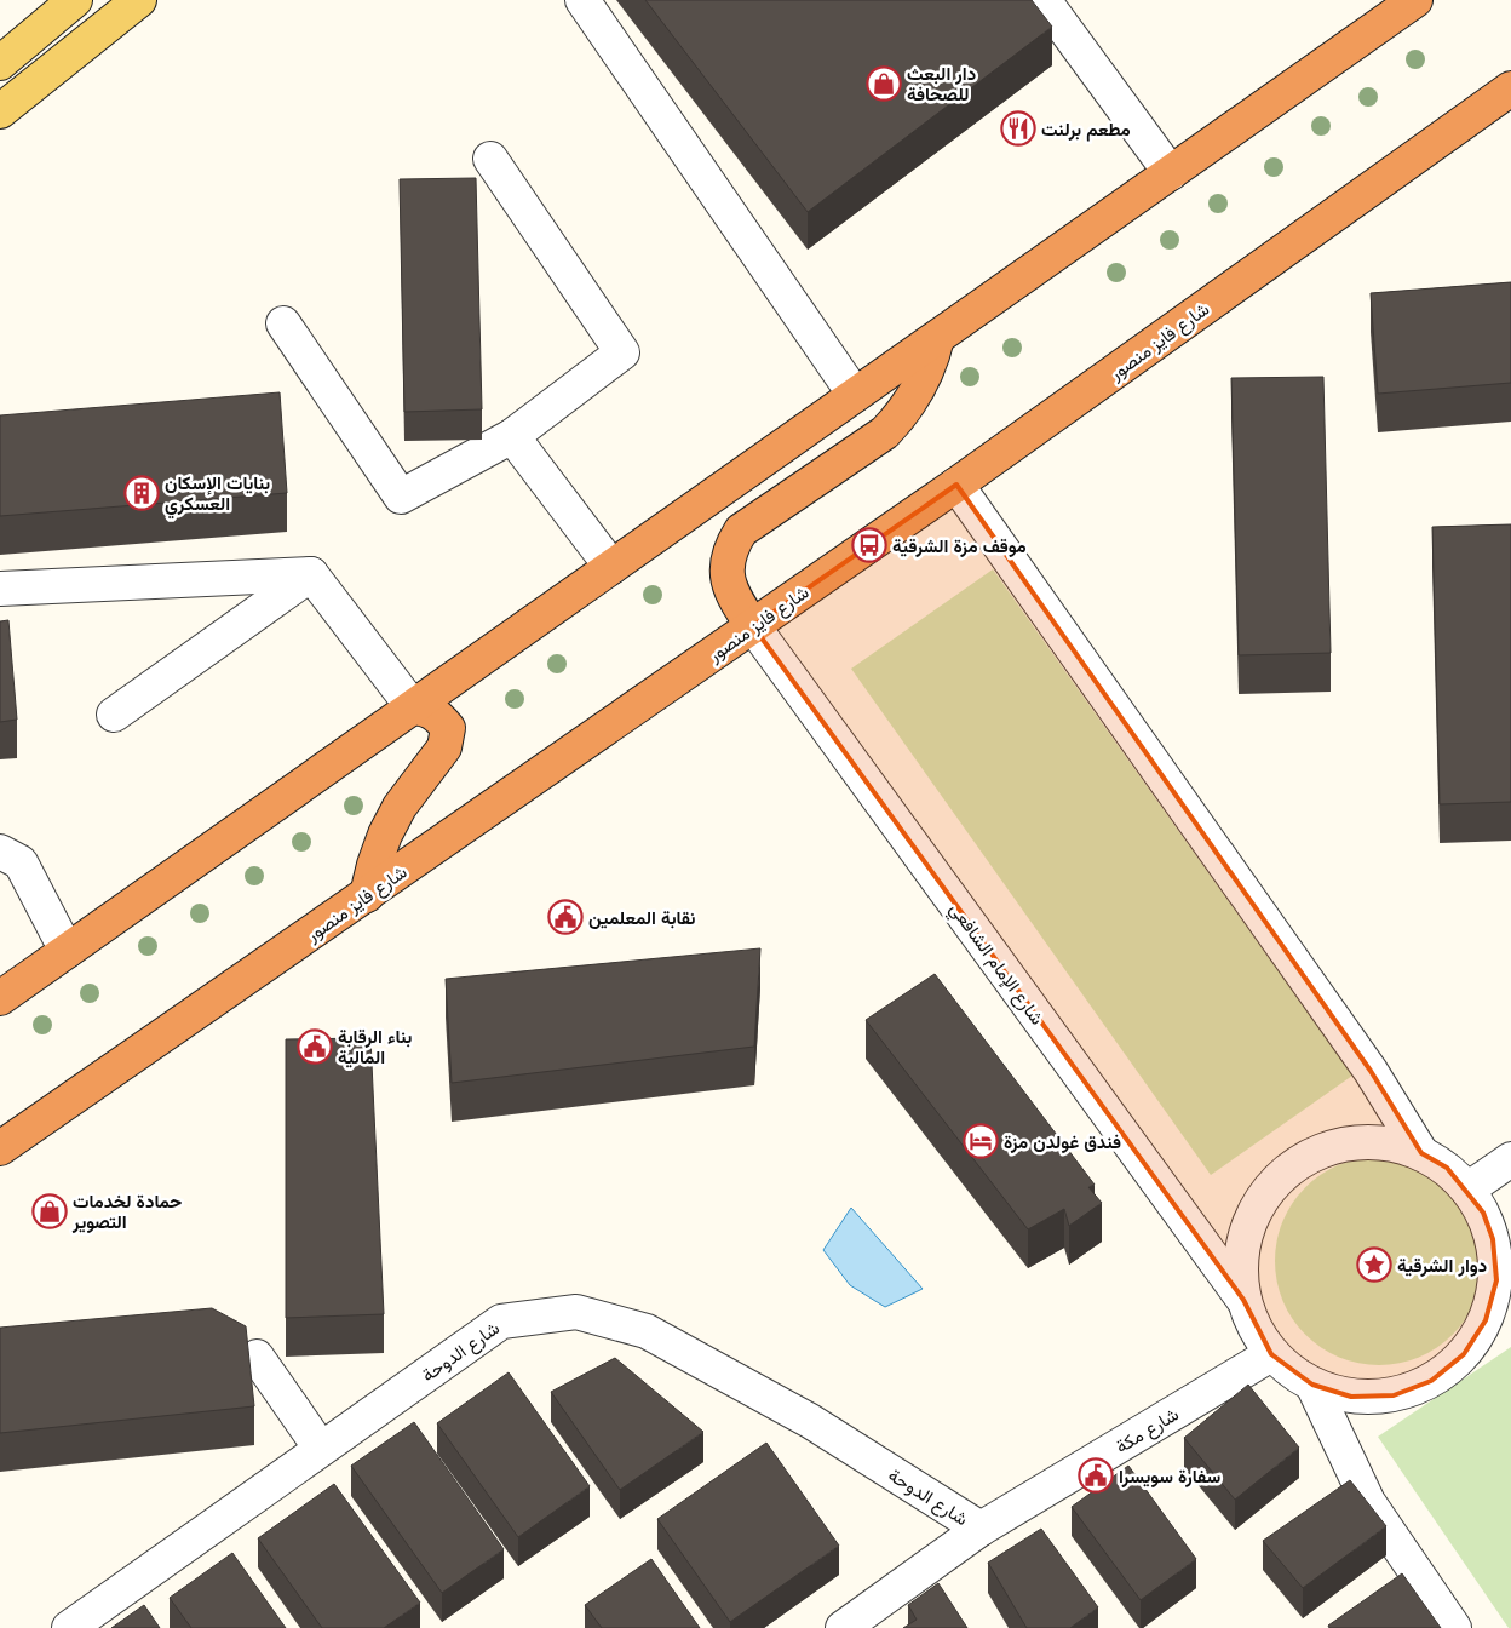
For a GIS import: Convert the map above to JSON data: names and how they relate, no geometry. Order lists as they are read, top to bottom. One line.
{"streets":{"highway":["شارع فايز منصور"],"street":["شارع الإمام الشافعي","شارع الدوحة","شارع مكة"]},"crossings":[["شارع فايز منصور","شارع الإمام الشافعي"],["شارع الدوحة","شارع مكة"]],"places":{"shop":["دار البعث للصحافة","حمادة لخدمات التصوير"],"restaurant":["مطعم برلنت"],"building":["بنايات الإسكان العسكري"],"bus stop":["موقف مزة الشرقية"],"public building":["نقابة المعلمين","بناء الرقابة المالية","سفارة سويسرا"],"hotel":["فندق غولدن مزة"],"place":["دوار الشرقية"]}}
